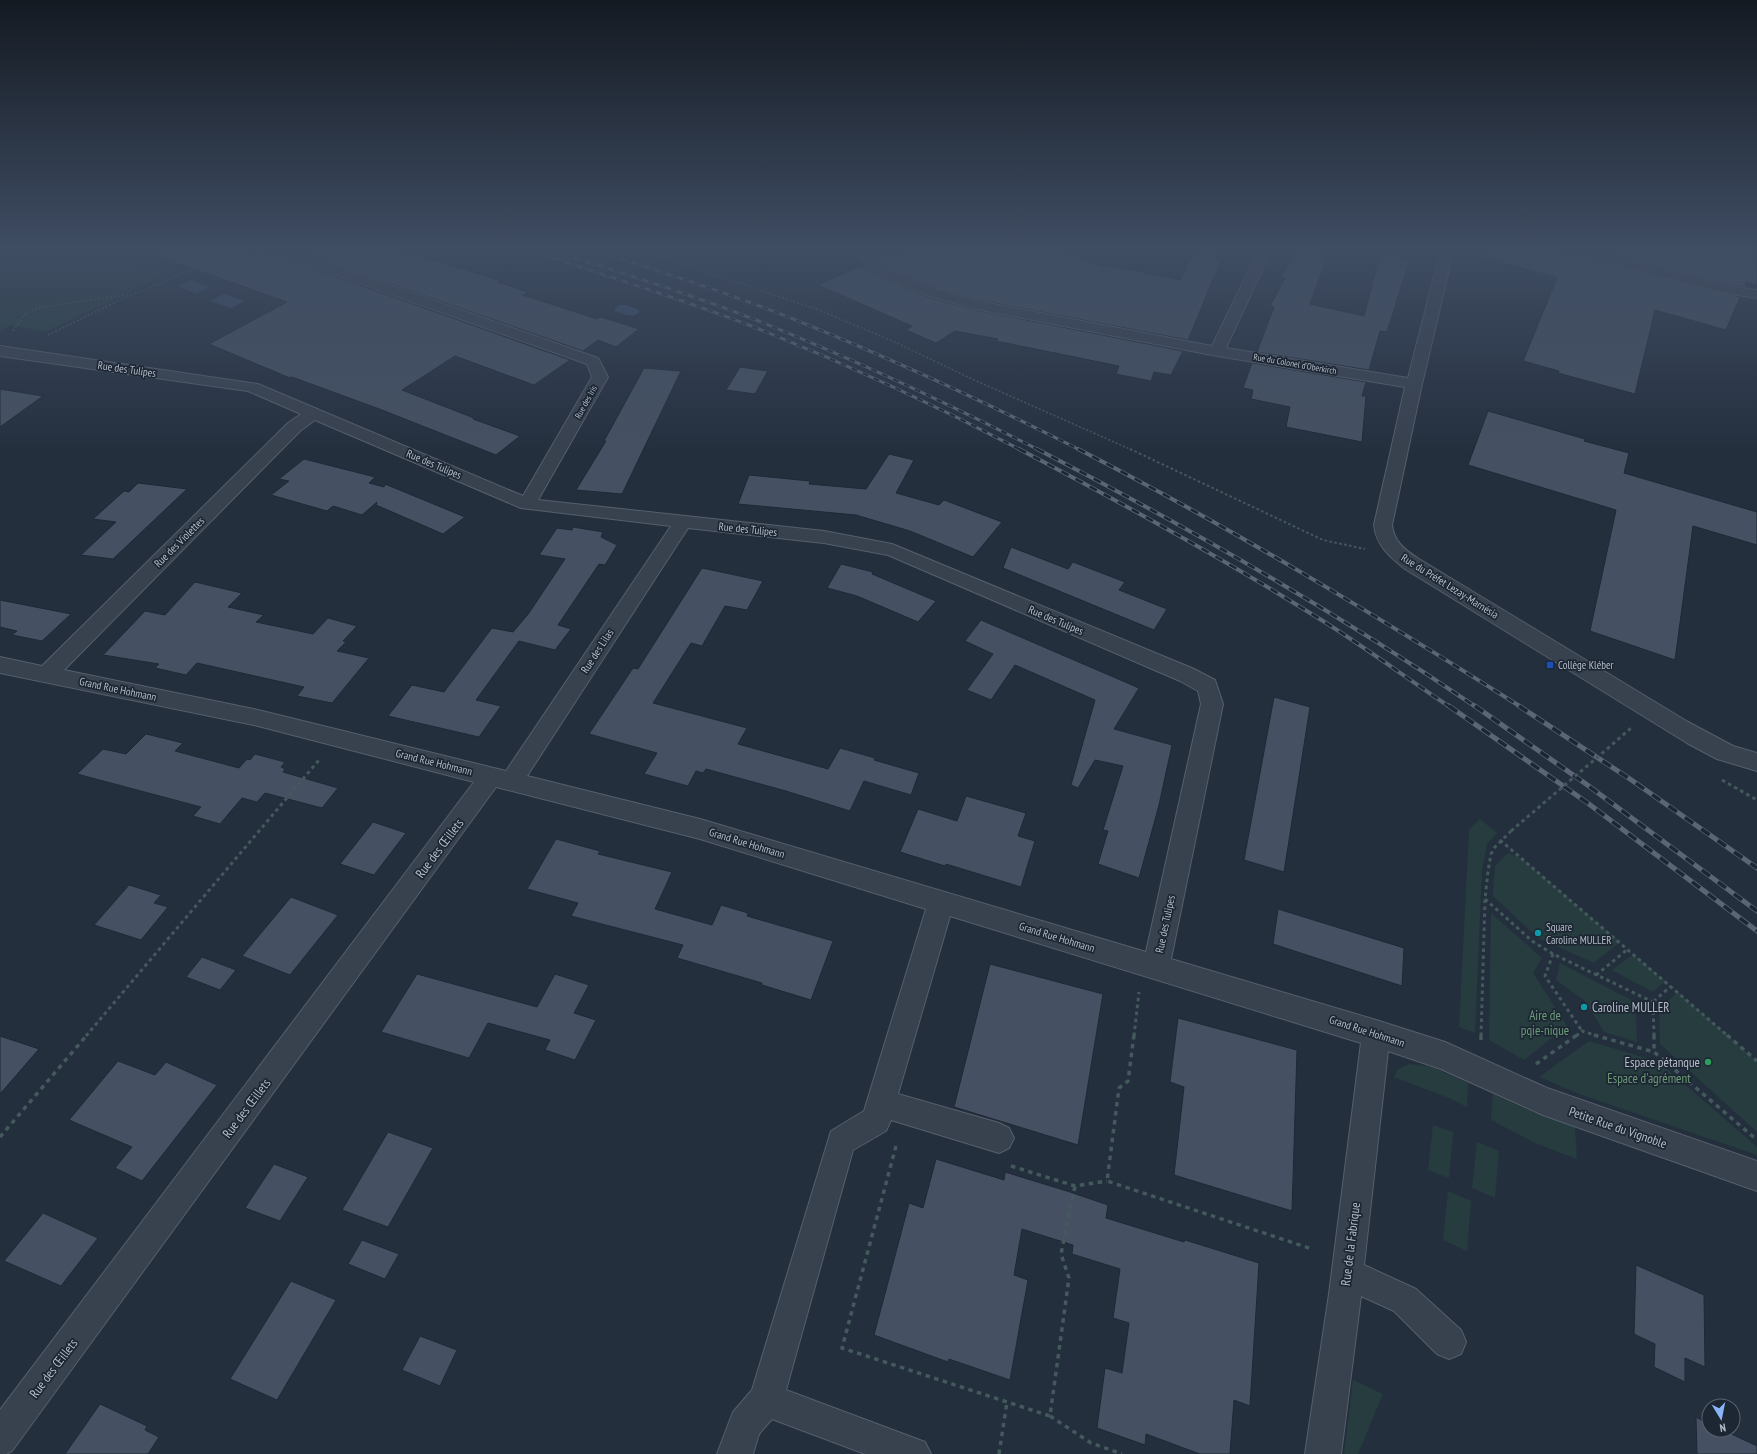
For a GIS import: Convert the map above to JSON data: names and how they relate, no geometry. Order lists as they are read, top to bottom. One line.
{"streets":{"street":["Rue du Colonel d'Oberkirch","Rue des Tulipes","Rue des Iris","Rue des Violettes","Rue du Préfet Lezay-Marnésia","Rue des Lilas","Grand Rue Hohmann","Rue des Œillets","Petite Rue du Vignoble","Rue de la Fabrique"]},"crossings":[["Rue du Colonel d'Oberkirch","Rue du Préfet Lezay-Marnésia"],["Rue des Tulipes","Rue des Iris"],["Rue des Tulipes","Rue des Violettes"],["Rue des Tulipes","Rue des Lilas"],["Rue des Tulipes","Grand Rue Hohmann"],["Rue des Violettes","Grand Rue Hohmann"],["Rue des Lilas","Grand Rue Hohmann"],["Rue des Lilas","Rue des Œillets"],["Grand Rue Hohmann","Rue des Œillets"],["Grand Rue Hohmann","Petite Rue du Vignoble"],["Grand Rue Hohmann","Rue de la Fabrique"]],"parks":["Aire de pqie-nique","Espace d'agrément"],"places":{"transit":["Collège Kléber"],"other":["Square Caroline MULLER","Caroline MULLER","Espace pétanque"]},"north":"bottom"}
